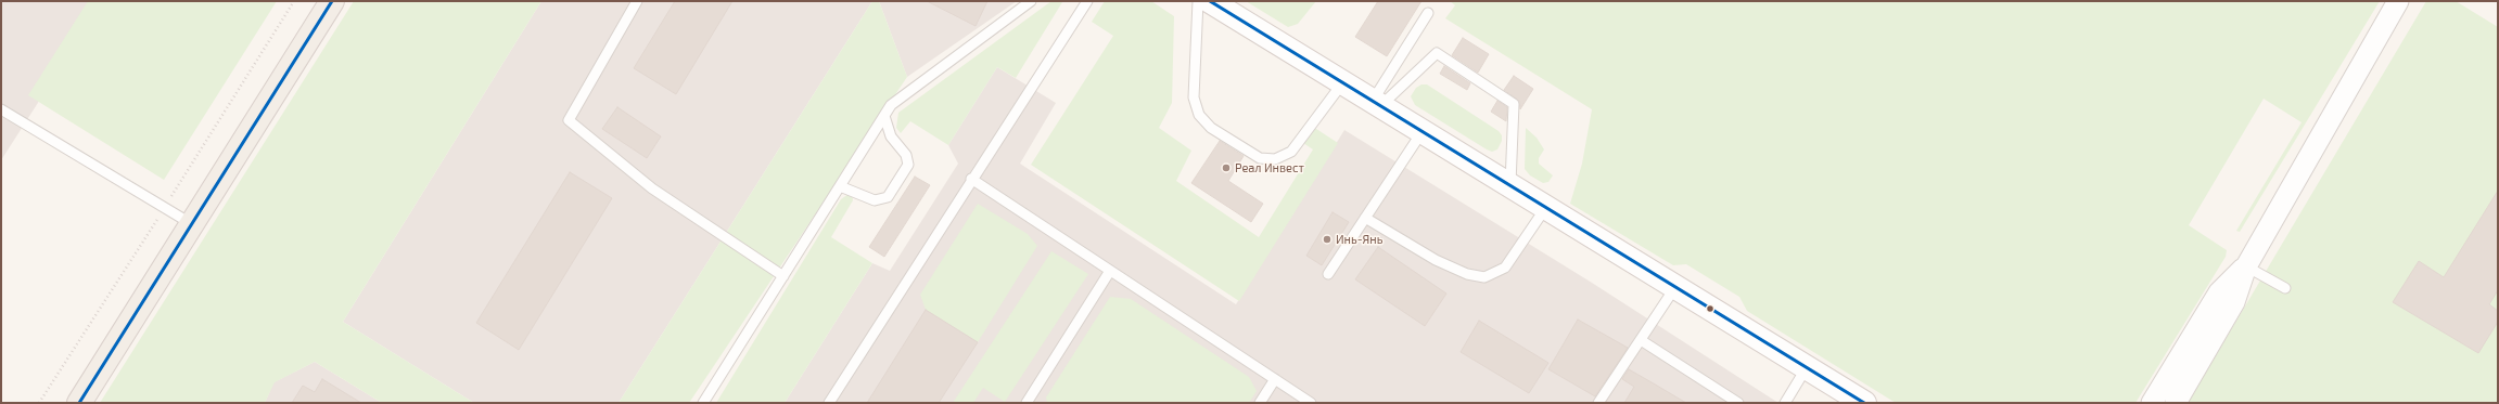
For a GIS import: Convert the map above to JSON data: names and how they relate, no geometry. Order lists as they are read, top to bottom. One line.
{"places":["Реал Инвест","Инь-Янь"]}
